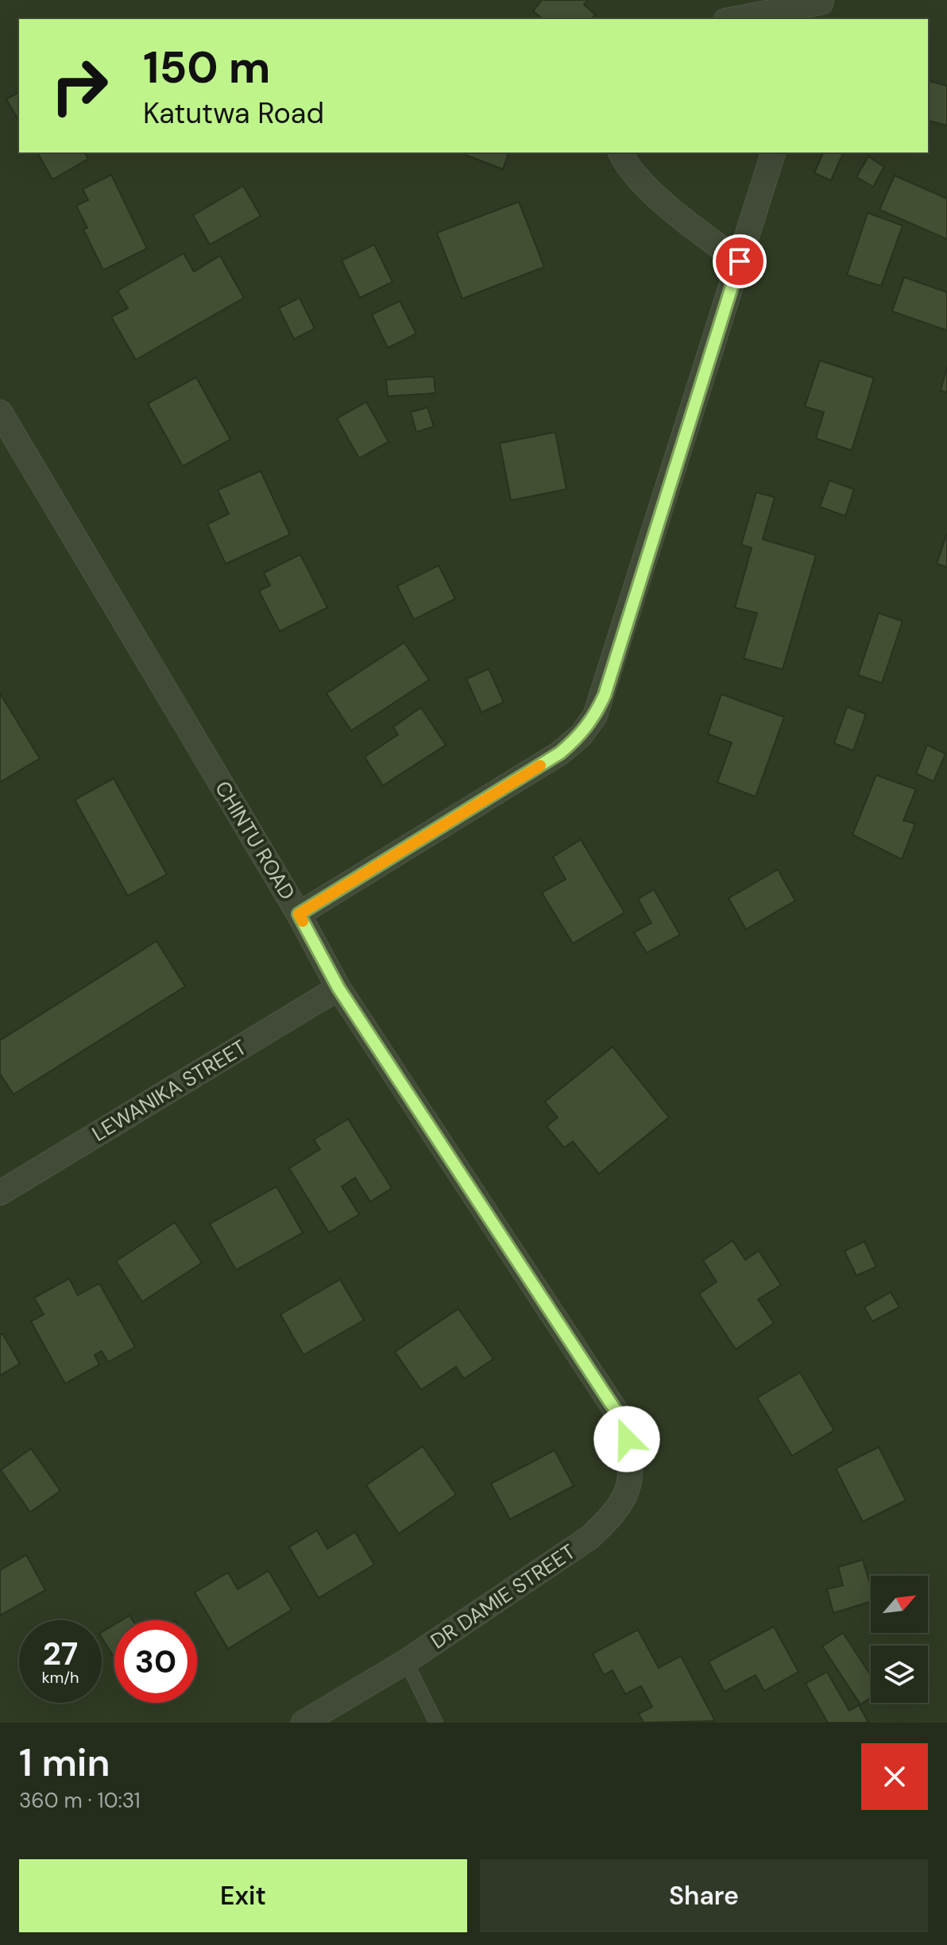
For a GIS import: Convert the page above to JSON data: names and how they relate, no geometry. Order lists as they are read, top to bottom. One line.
{"streets":{"street":["CHINTU ROAD","LEWANIKA STREET","DR DAMIE STREET"]},"crossings":[["CHINTU ROAD","LEWANIKA STREET"],["CHINTU ROAD","DR DAMIE STREET"]],"north":"top right","page":{"turn":["150 m","Katutwa Road"],"speed":"27 km/h","limit":"30","heading":["1 min","360 m · 10:31"],"buttons":["Exit","Share"]}}
